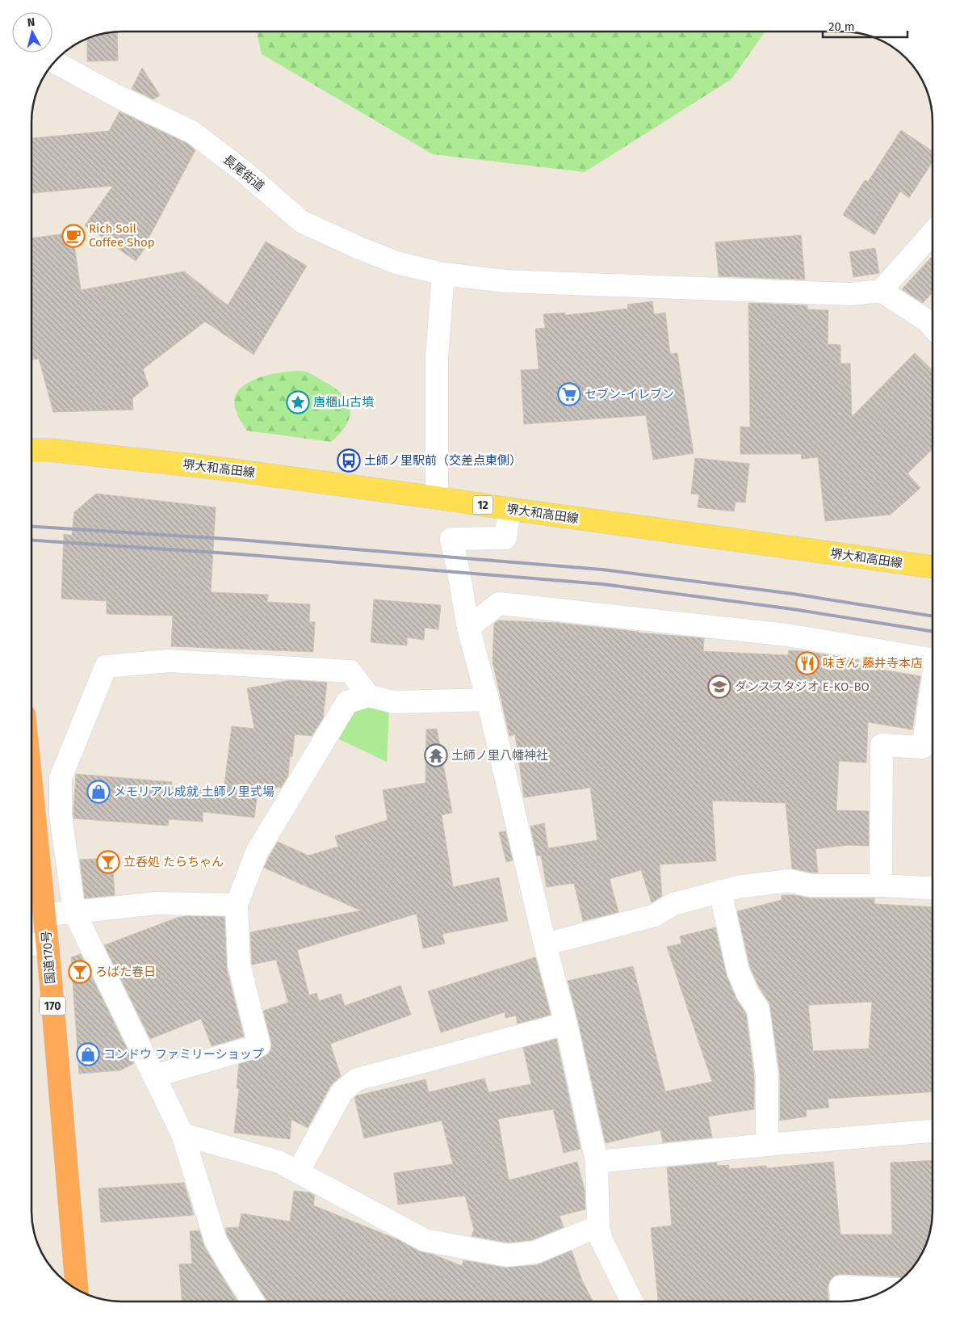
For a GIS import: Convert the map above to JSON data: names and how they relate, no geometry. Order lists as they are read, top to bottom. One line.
{"streets":{"highway":["国道170号","170"],"main road":["堺大和高田線","12"],"street":["長尾街道"]},"places":{"cafe":["Rich Soil Coffee Shop"],"supermarket":["セブン-イレブン"],"place":["唐櫃山古墳"],"bus stop":["土師ノ里駅前（交差点東側）"],"restaurant":["味ぎん 藤井寺本店"],"school or university":["ダンススタジオ E-KO-BO"],"temple":["土師ノ里八幡神社"],"shop":["メモリアル成就 土師ノ里式場","コンドウ ファミリーショップ"],"bar":["立呑処 たらちゃん","ろばた春日"]},"scale_bar":"20 m","north":"top"}
